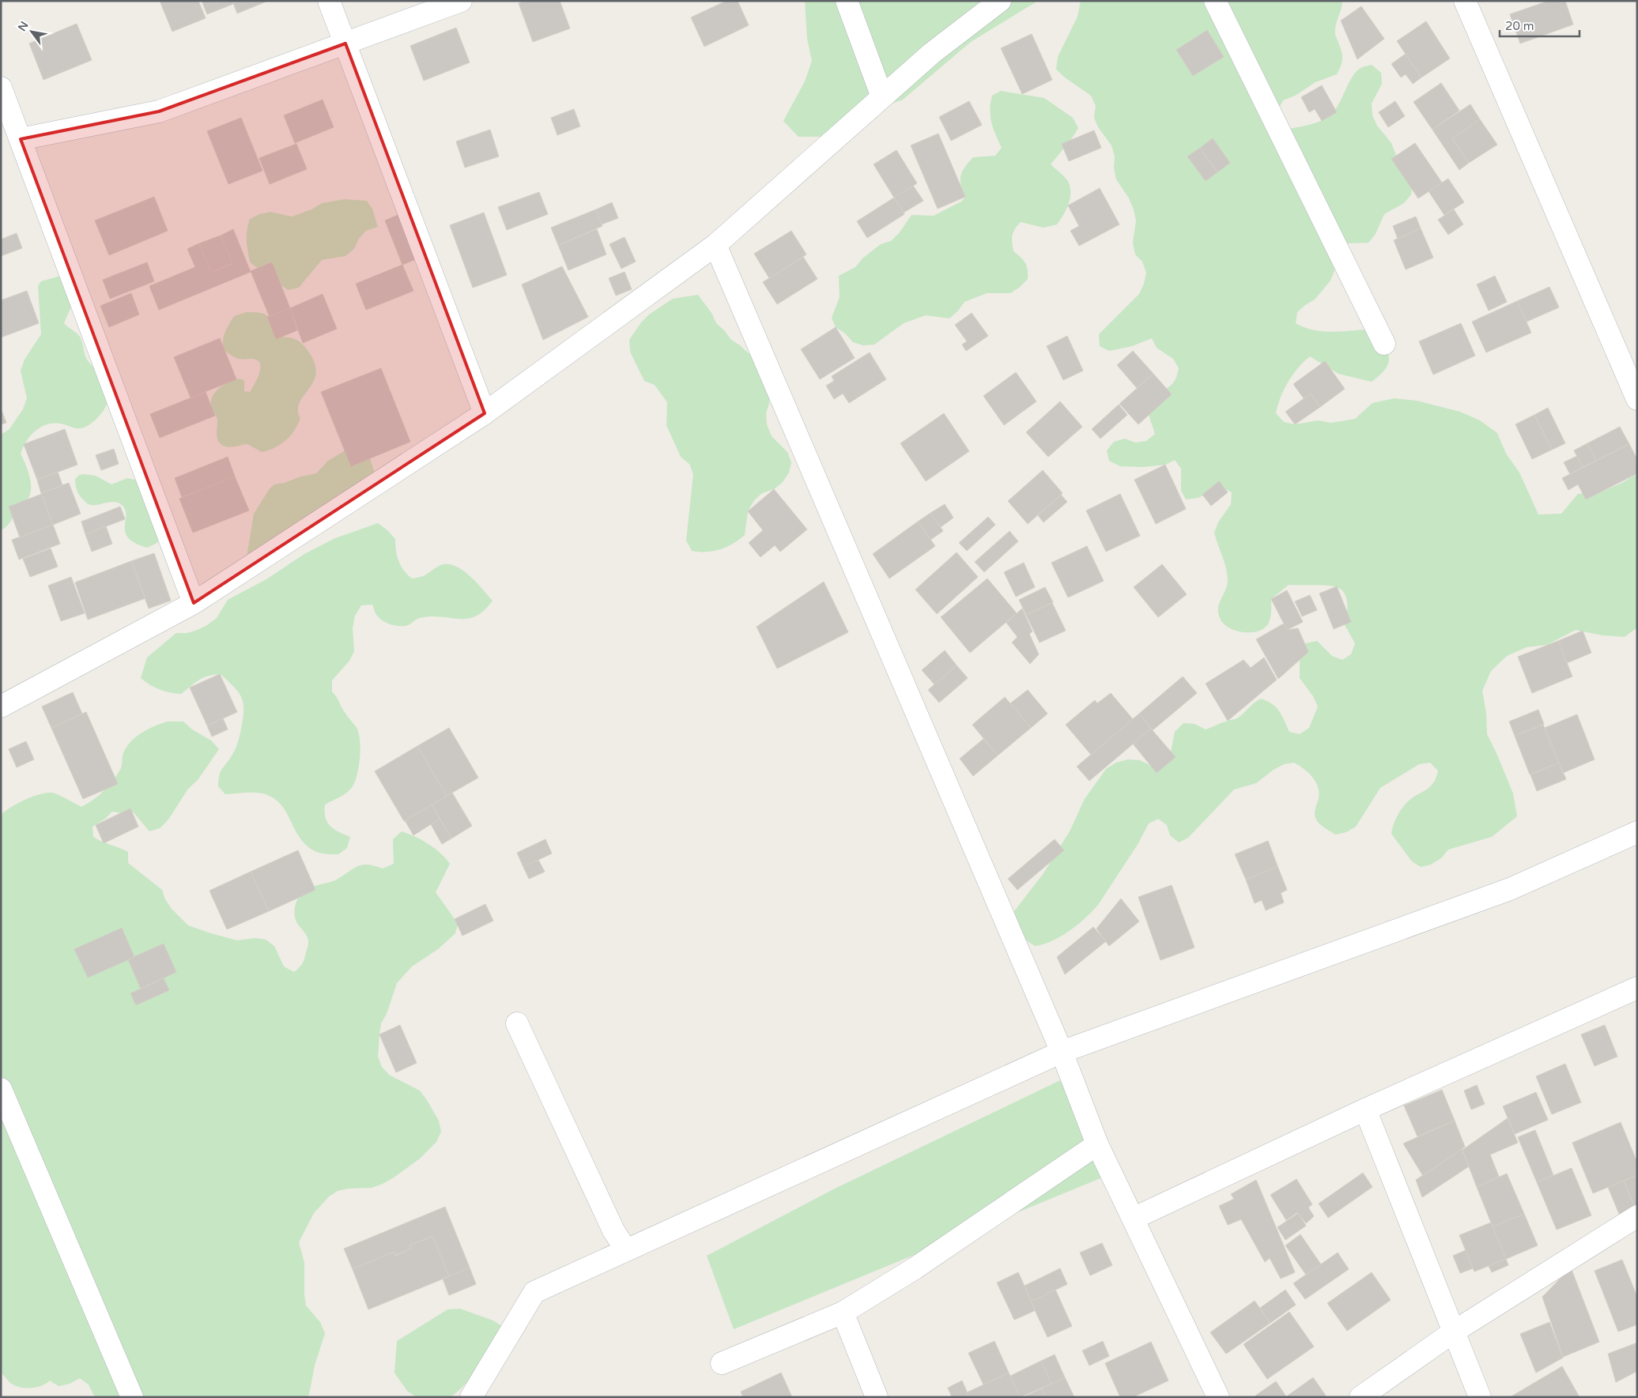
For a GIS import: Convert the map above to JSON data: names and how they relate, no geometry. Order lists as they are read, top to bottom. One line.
{"scale_bar":"20 m","north":"top left"}
